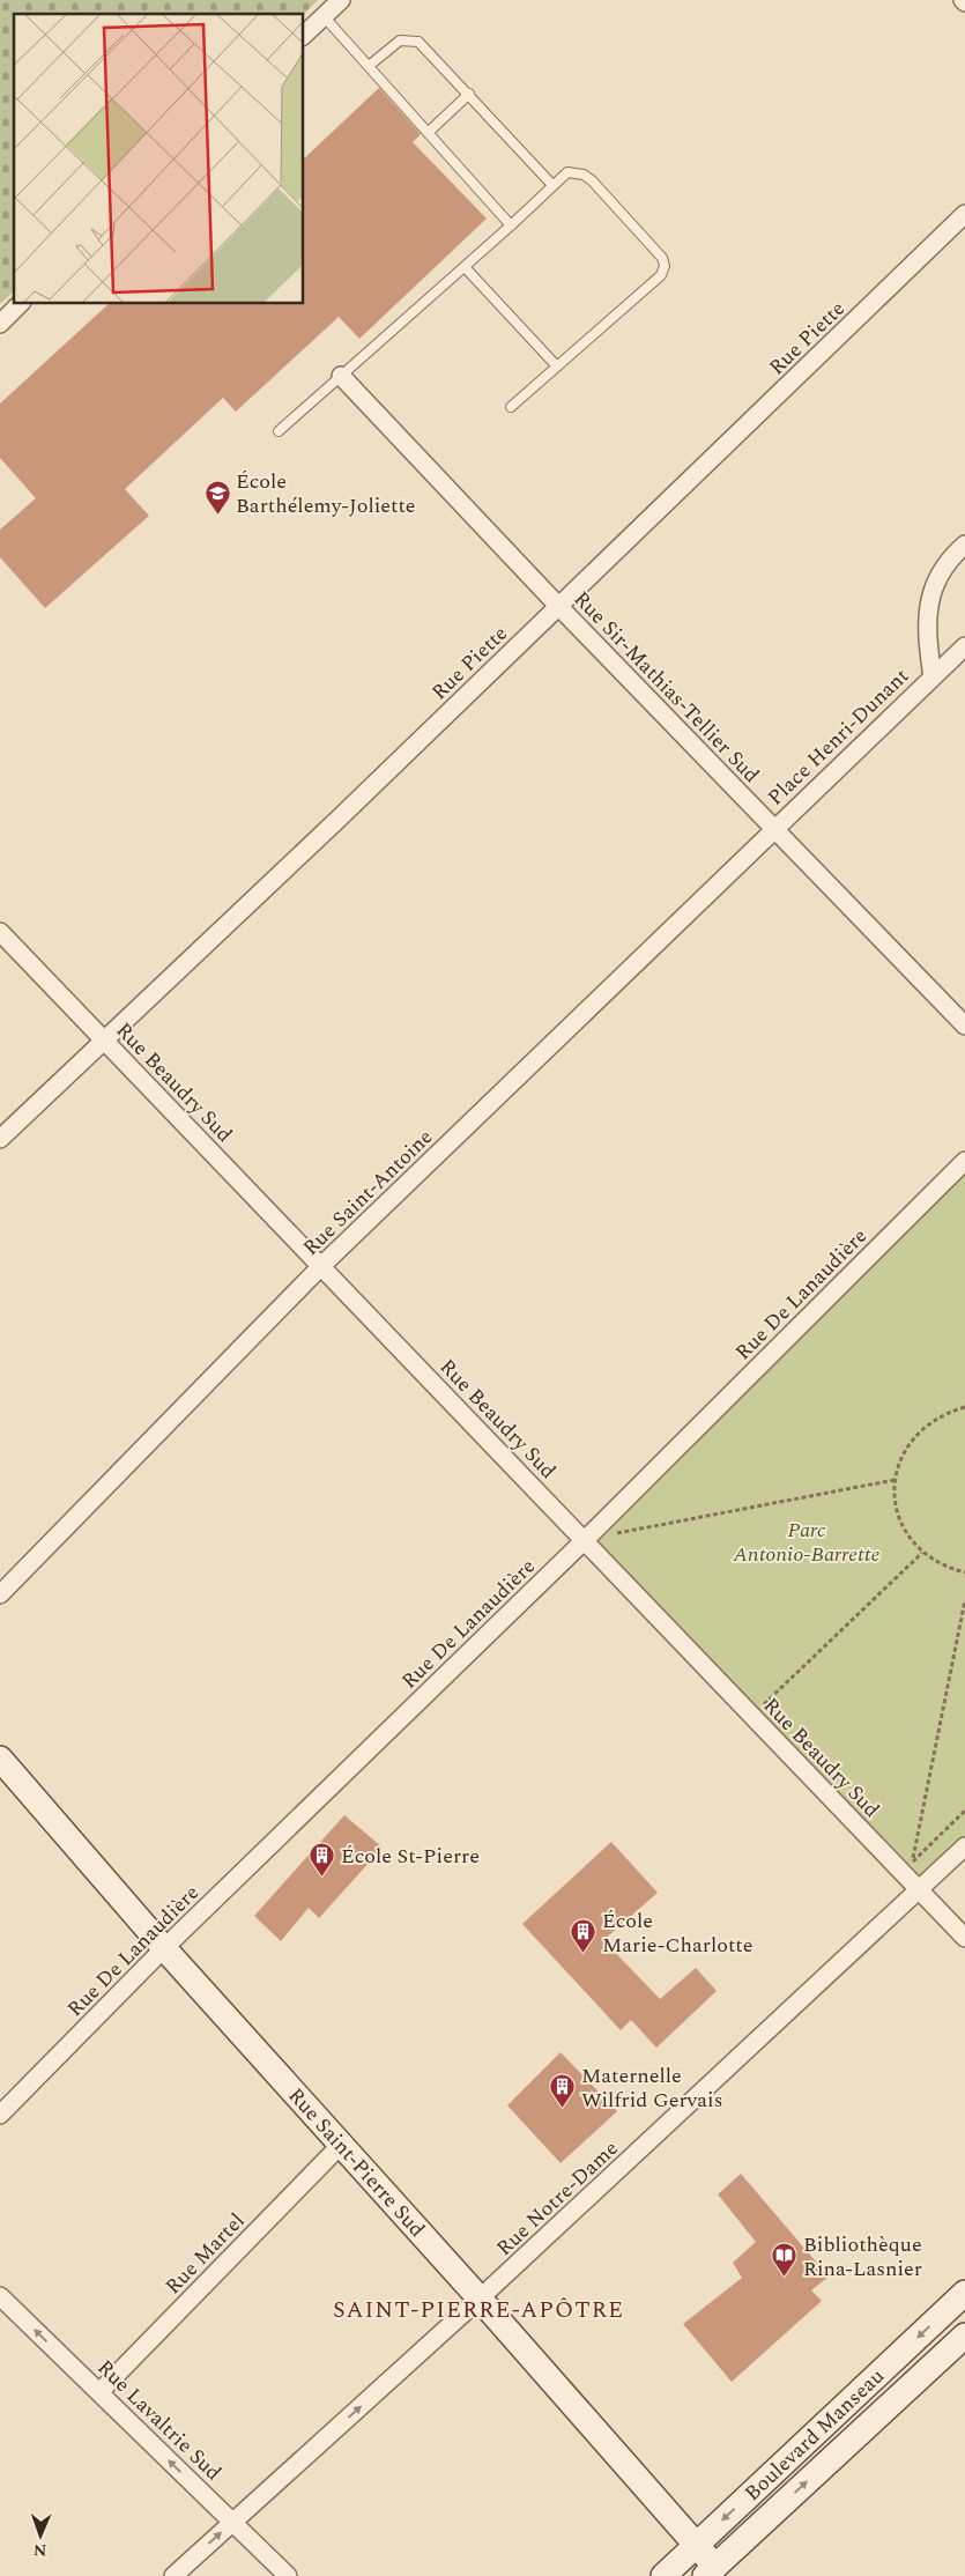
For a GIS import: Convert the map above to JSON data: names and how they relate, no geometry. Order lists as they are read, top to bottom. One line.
{"streets":{"street":["Rue Piette","Rue Sir-Mathias-Tellier Sud","Place Henri-Dunant","Rue Beaudry Sud","Rue Saint-Antoine","Rue De Lanaudière","Rue Saint-Pierre Sud","Rue Notre-Dame","Rue Martel","Rue Lavaltrie Sud","Boulevard Manseau"]},"crossings":[["Rue Piette","Rue Sir-Mathias-Tellier Sud"],["Rue Piette","Rue Beaudry Sud"],["Rue Sir-Mathias-Tellier Sud","Place Henri-Dunant"],["Rue Sir-Mathias-Tellier Sud","Rue Saint-Antoine"],["Place Henri-Dunant","Rue Saint-Antoine"],["Rue Beaudry Sud","Rue Saint-Antoine"],["Rue Beaudry Sud","Rue De Lanaudière"],["Rue Beaudry Sud","Rue Notre-Dame"],["Rue De Lanaudière","Rue Saint-Pierre Sud"],["Rue Saint-Pierre Sud","Rue Notre-Dame"],["Rue Saint-Pierre Sud","Rue Martel"],["Rue Saint-Pierre Sud","Boulevard Manseau"],["Rue Notre-Dame","Rue Lavaltrie Sud"],["Rue Martel","Rue Lavaltrie Sud"]],"one_way":["Rue Notre-Dame","Rue Lavaltrie Sud"],"districts":["SAINT-PIERRE-APÔTRE"],"parks":["Parc Antonio-Barrette"],"places":{"school or university":["École Barthélemy-Joliette"],"building":["École St-Pierre","École Marie-Charlotte","Maternelle Wilfrid Gervais"],"library":["Bibliothèque Rina-Lasnier"]},"north":"bottom"}
